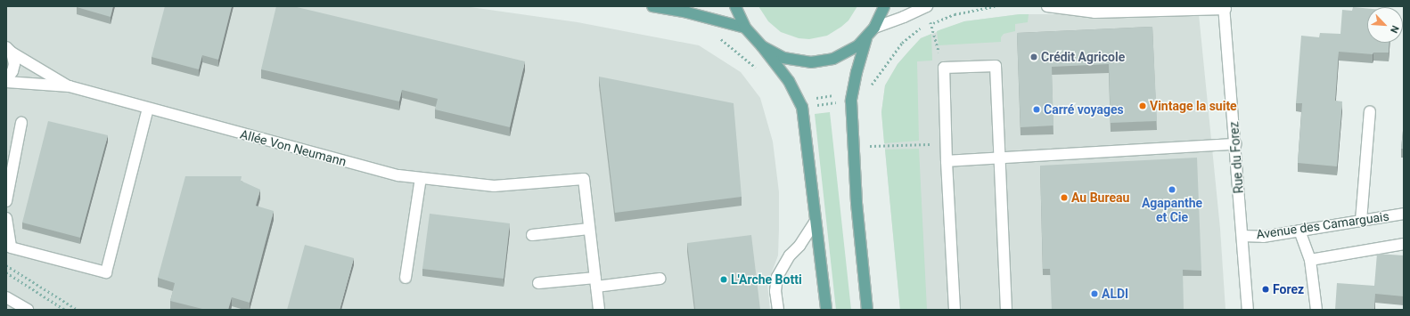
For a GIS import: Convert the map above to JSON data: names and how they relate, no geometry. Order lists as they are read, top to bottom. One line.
{"streets":{"street":["Allée Von Neumann","Rue du Forez","Avenue des Camarguais"]},"crossings":[["Rue du Forez","Avenue des Camarguais"]],"places":["Crédit Agricole","Vintage la suite","Carré voyages","Agapanthe et Cie","Au Bureau","L'Arche Botti","Forez","ALDI"],"north":"bottom right"}
